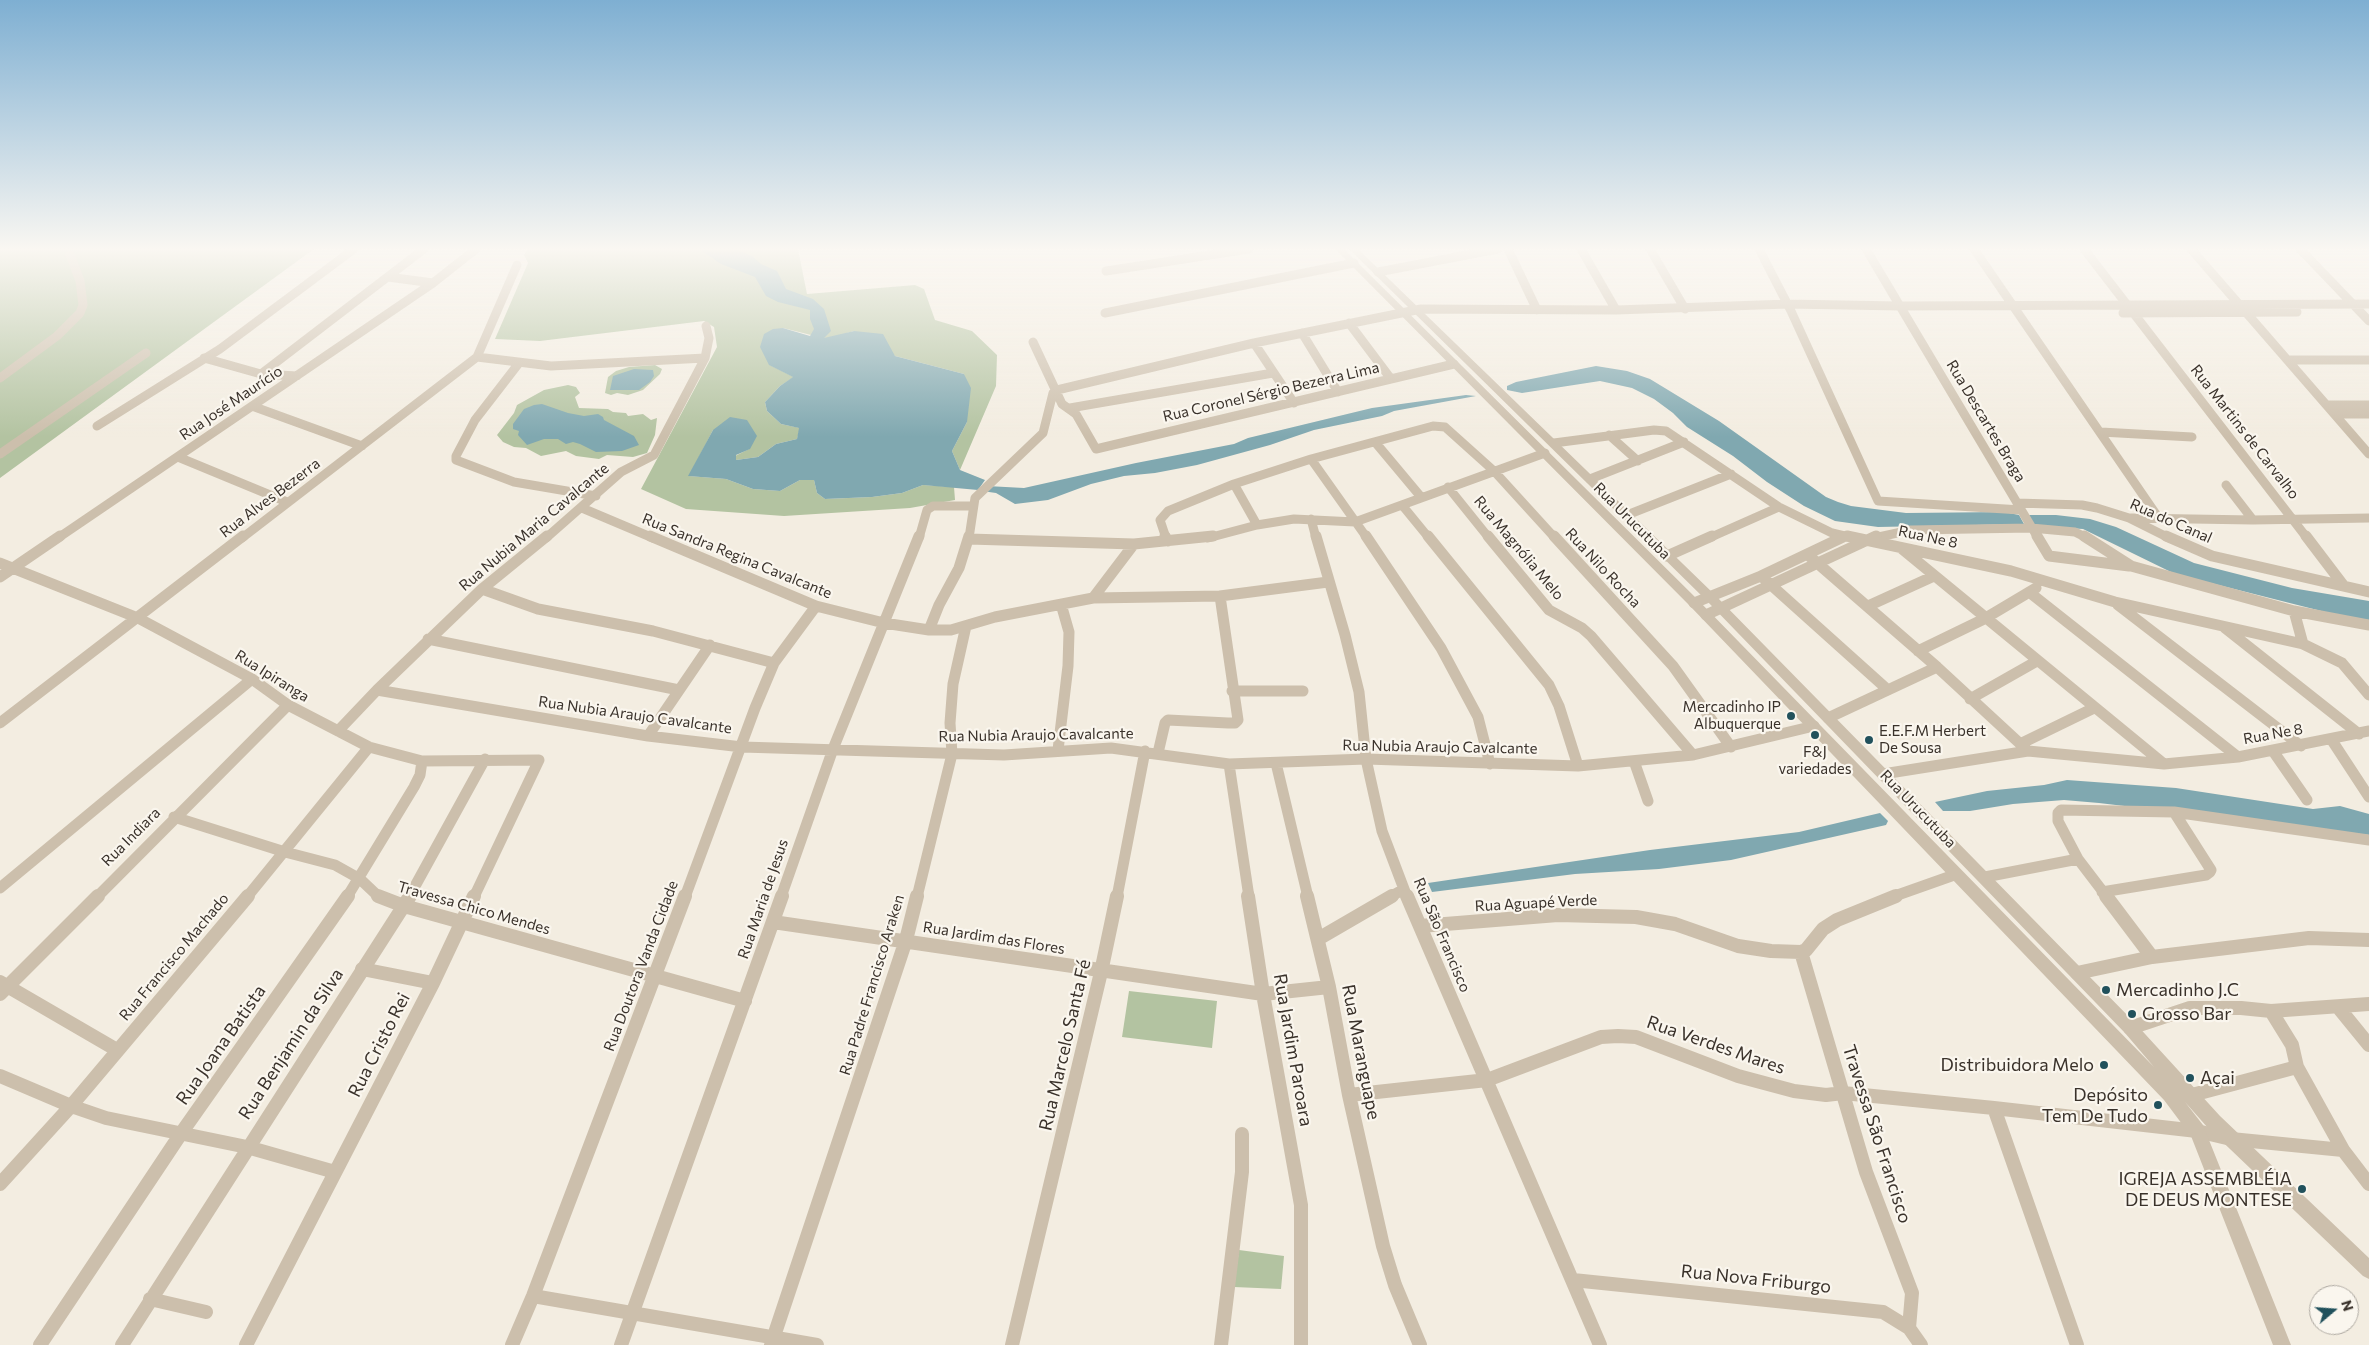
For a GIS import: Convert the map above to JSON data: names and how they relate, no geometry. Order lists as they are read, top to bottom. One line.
{"streets":{"street":["Rua Coronel Sérgio Bezerra Lima","Rua José Maurício","Rua Descartes Braga","Rua Martins de Carvalho","Rua Alves Bezerra","Rua Urucutuba","Rua do Canal","Rua Nubia Maria Cavalcante","Rua Ne 8","Rua Magnólia Melo","Rua Sandra Regina Cavalcante","Rua Nilo Rocha","Rua Ipiranga","Rua Nubia Araujo Cavalcante","Rua Indiara","Rua Maria de Jesus","Rua Aguapé Verde","Travessa Chico Mendes","Rua São Francisco","Rua Jardim das Flores","Rua Francisco Machado","Rua Doutora Vanda Cidade","Rua Padre Francisco Araken","Rua Benjamin da Silva","Rua Joana Batista","Rua Cristo Rei","Rua Marcelo Santa Fé","Rua Verdes Mares","Rua Jardim Paroara","Rua Maranguape","Travessa São Francisco","Rua Nova Friburgo"]},"crossings":[["Rua Coronel Sérgio Bezerra Lima","Rua Urucutuba"],["Rua José Maurício","Rua Ipiranga"],["Rua Descartes Braga","Rua do Canal"],["Rua Martins de Carvalho","Rua do Canal"],["Rua Alves Bezerra","Rua Ipiranga"],["Rua Urucutuba","Rua Ne 8"],["Rua Urucutuba","Rua Nubia Araujo Cavalcante"],["Rua Urucutuba","Rua Verdes Mares"],["Rua Nubia Maria Cavalcante","Rua Sandra Regina Cavalcante"],["Rua Nubia Maria Cavalcante","Rua Ipiranga"],["Rua Nubia Maria Cavalcante","Rua Nubia Araujo Cavalcante"],["Rua Magnólia Melo","Rua Nubia Araujo Cavalcante"],["Rua Sandra Regina Cavalcante","Rua Maria de Jesus"],["Rua Sandra Regina Cavalcante","Rua São Francisco"],["Rua Sandra Regina Cavalcante","Rua Doutora Vanda Cidade"],["Rua Sandra Regina Cavalcante","Rua Padre Francisco Araken"],["Rua Nilo Rocha","Rua Nubia Araujo Cavalcante"],["Rua Ipiranga","Rua Indiara"],["Rua Ipiranga","Rua Francisco Machado"],["Rua Ipiranga","Rua Benjamin da Silva"],["Rua Ipiranga","Rua Joana Batista"],["Rua Ipiranga","Rua Cristo Rei"],["Rua Nubia Araujo Cavalcante","Rua Maria de Jesus"],["Rua Nubia Araujo Cavalcante","Rua São Francisco"],["Rua Nubia Araujo Cavalcante","Rua Doutora Vanda Cidade"],["Rua Nubia Araujo Cavalcante","Rua Padre Francisco Araken"],["Rua Nubia Araujo Cavalcante","Rua Marcelo Santa Fé"],["Rua Nubia Araujo Cavalcante","Rua Jardim Paroara"],["Rua Nubia Araujo Cavalcante","Rua Maranguape"],["Rua Indiara","Travessa Chico Mendes"],["Rua Maria de Jesus","Travessa Chico Mendes"],["Rua Maria de Jesus","Rua Jardim das Flores"],["Rua Aguapé Verde","Rua São Francisco"],["Rua Aguapé Verde","Travessa São Francisco"],["Travessa Chico Mendes","Rua Francisco Machado"],["Travessa Chico Mendes","Rua Doutora Vanda Cidade"],["Travessa Chico Mendes","Rua Benjamin da Silva"],["Travessa Chico Mendes","Rua Joana Batista"],["Travessa Chico Mendes","Rua Cristo Rei"],["Rua São Francisco","Rua Verdes Mares"],["Rua São Francisco","Rua Nova Friburgo"],["Rua Jardim das Flores","Rua Padre Francisco Araken"],["Rua Jardim das Flores","Rua Marcelo Santa Fé"],["Rua Jardim das Flores","Rua Jardim Paroara"],["Rua Jardim das Flores","Rua Maranguape"],["Rua Verdes Mares","Rua Maranguape"],["Rua Verdes Mares","Travessa São Francisco"],["Travessa São Francisco","Rua Nova Friburgo"]],"places":["Mercadinho IP Albuquerque","F&J variedades","E.E.F.M Herbert De Sousa","Mercadinho J.C","Grosso Bar","Distribuidora Melo","Açai","Depósito Tem De Tudo","IGREJA ASSEMBLÉIA DE DEUS MONTESE"],"north":"right"}
